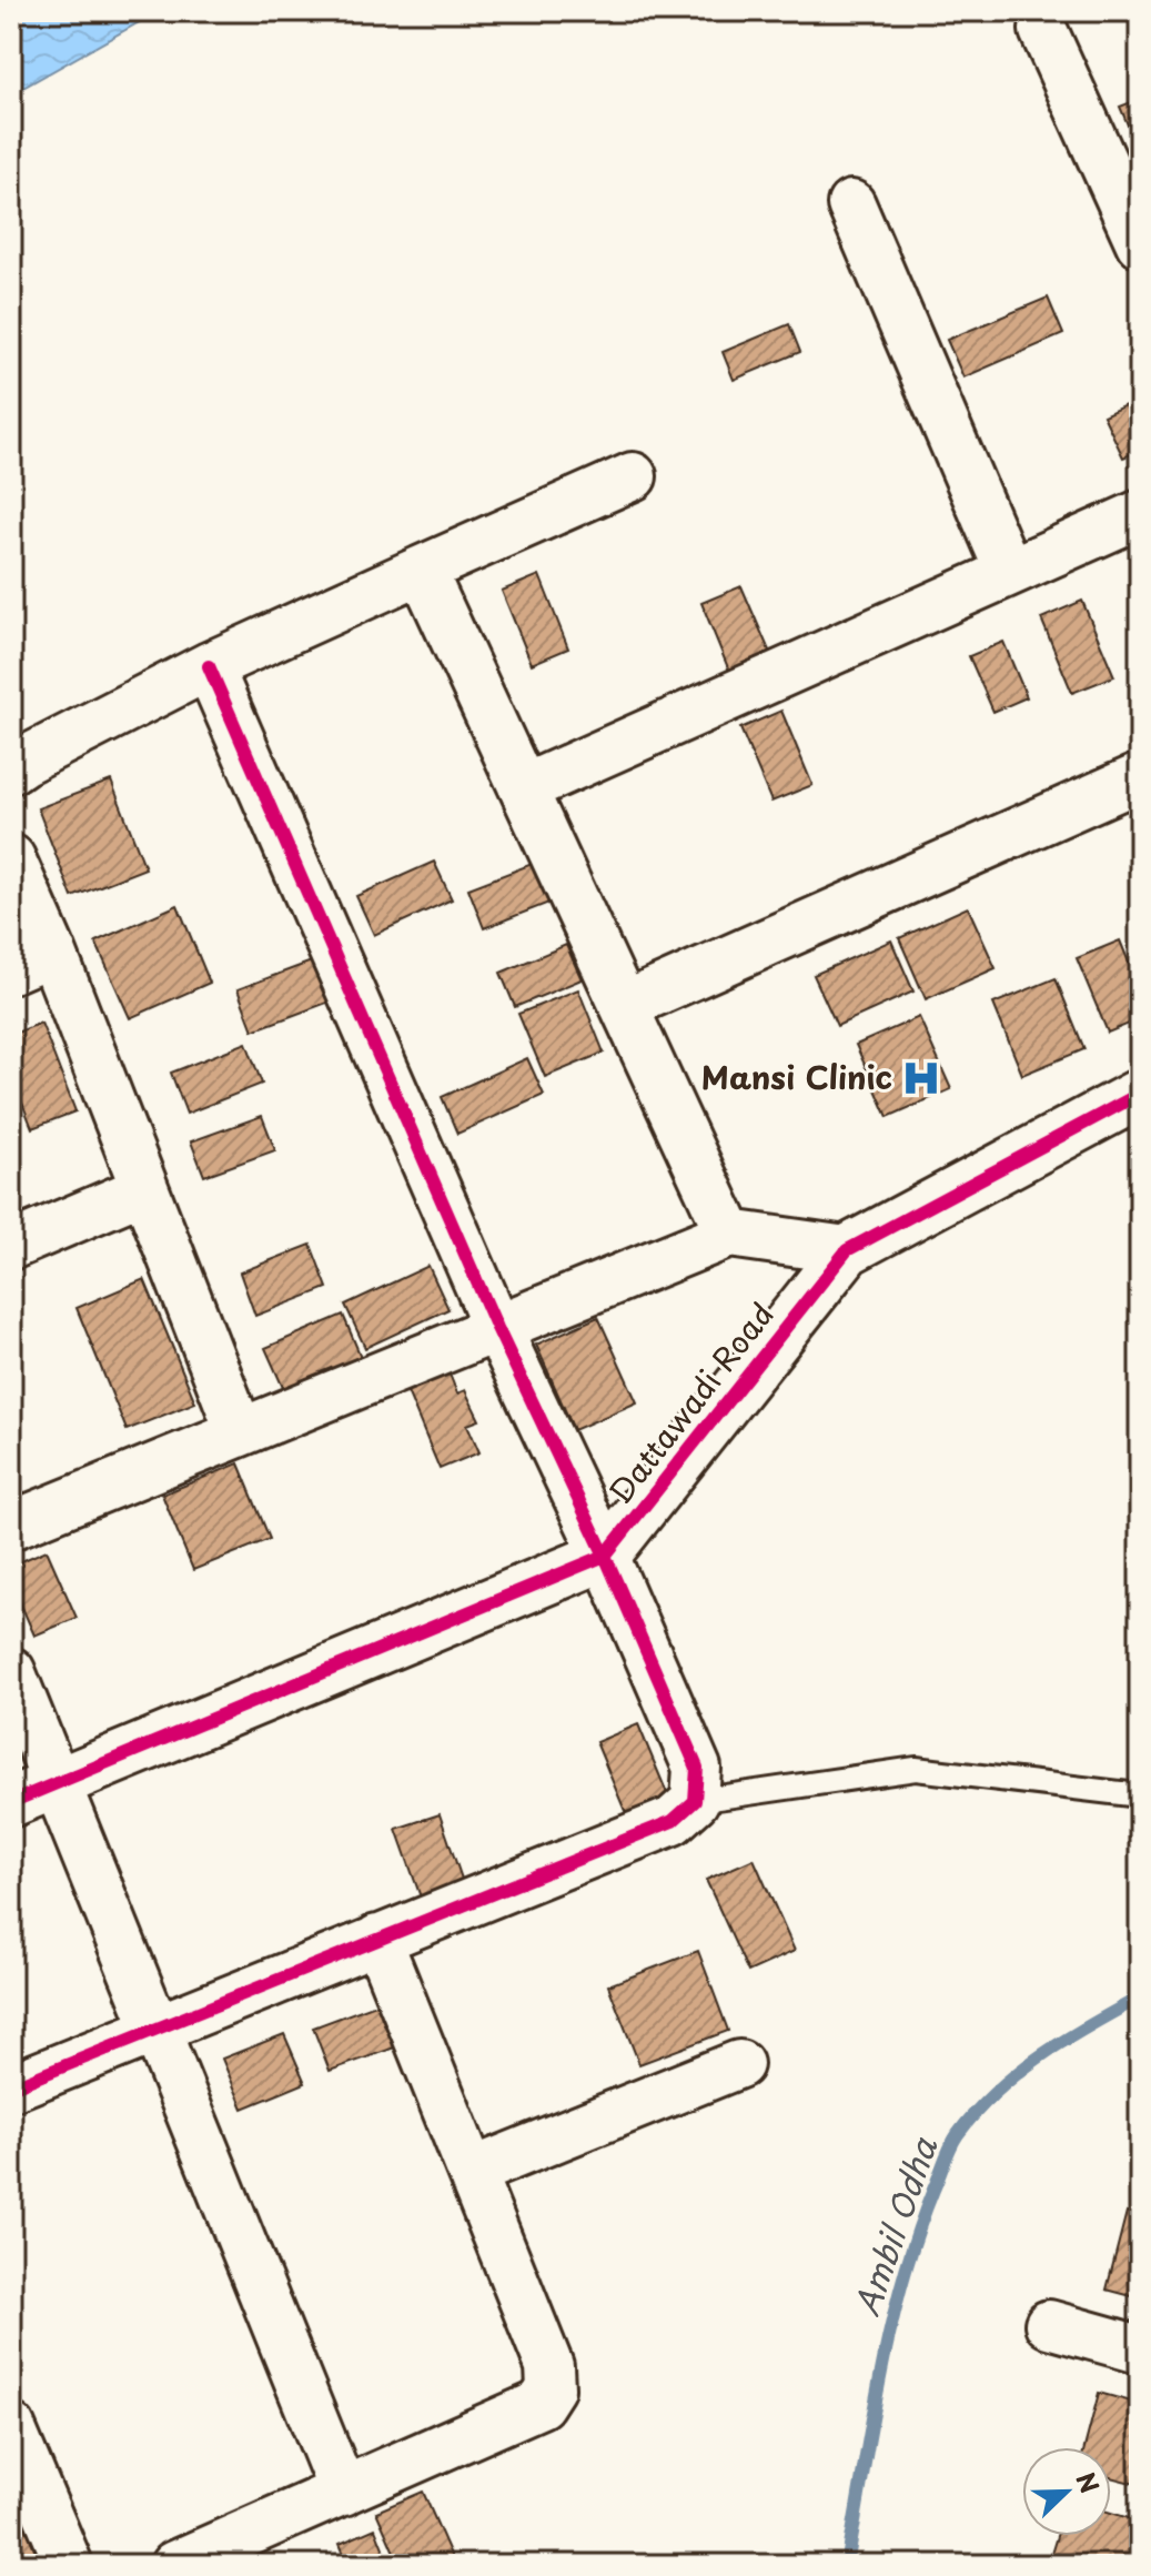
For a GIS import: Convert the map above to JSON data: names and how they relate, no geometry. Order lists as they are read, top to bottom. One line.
{"streets":{"street":["Dattawadi Road"]},"water":["Ambil Odha"],"places":{"hospital":["Mansi Clinic"]},"north":"top right"}
